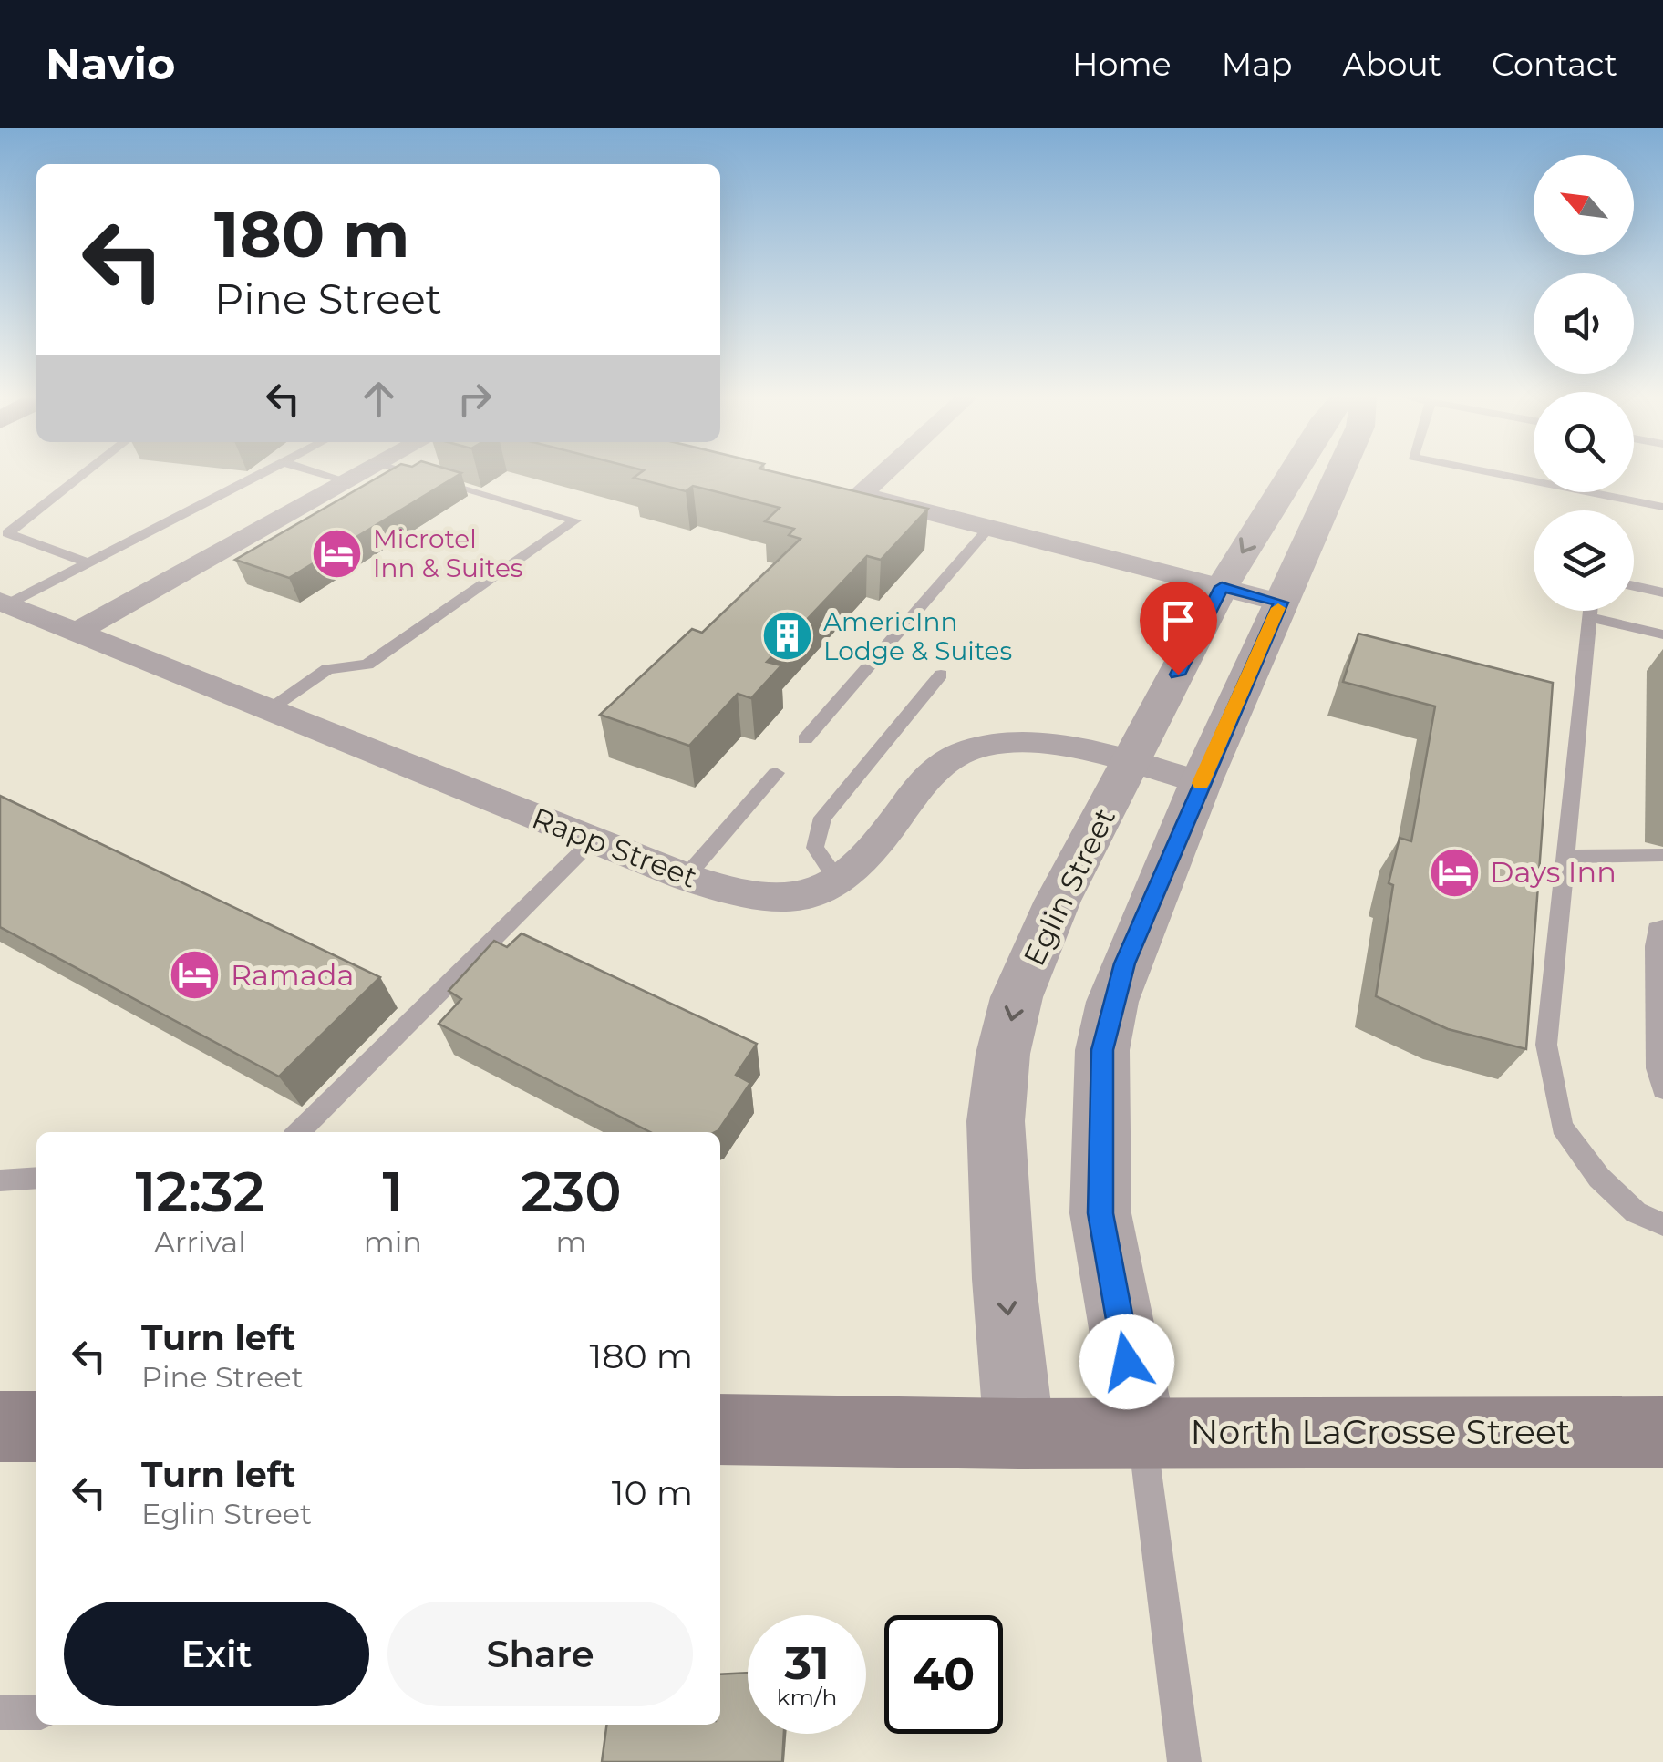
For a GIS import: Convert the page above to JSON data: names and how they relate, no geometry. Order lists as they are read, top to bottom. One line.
{"streets":{"main road":["North LaCrosse Street"],"street":["Rapp Street","Eglin Street"]},"crossings":[["Rapp Street","Eglin Street"],["Eglin Street","North LaCrosse Street"]],"places":{"hotel":["Microtel Inn & Suites","Days Inn","Ramada"],"building":["AmericInn Lodge & Suites"]},"north":"top left","page":{"header":"Navio","nav":["Home","Map","About","Contact"],"turn":["180 m","Pine Street"],"eta":["12:32","Arrival","1","min","230","m"],"list":[{"name":"Turn left","note":"Pine Street","value":"180 m"},{"name":"Turn left","note":"Eglin Street","value":"10 m"}],"buttons":["Exit","Share"],"speed":"31 km/h","limit":"40"}}
